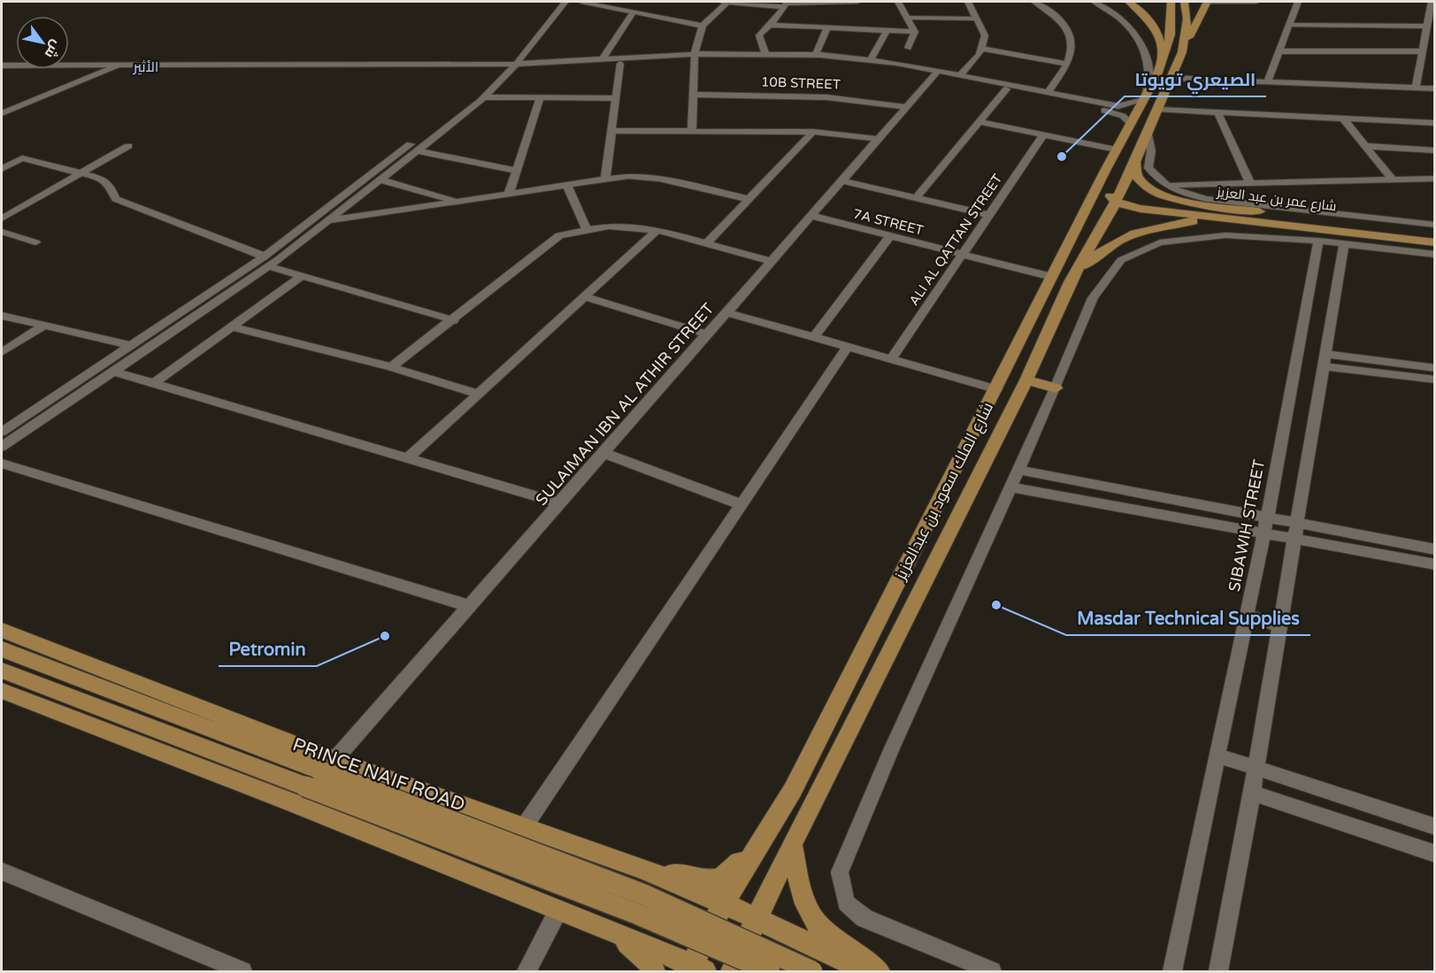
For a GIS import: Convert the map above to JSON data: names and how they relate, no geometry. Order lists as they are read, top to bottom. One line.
{"streets":{"main road":["شارع عمر بن عبد العزيز","شارع الملك سعود بن عبدالعزيز","PRINCE NAIF ROAD"],"street":["10B STREET","7A STREET","ALI AL QATTAN STREET","SULAIMAN IBN AL ATHIR STREET","SIBAWIH STREET"]},"crossings":[["10B STREET","SULAIMAN IBN AL ATHIR STREET"],["شارع عمر بن عبد العزيز","شارع الملك سعود بن عبدالعزيز"],["7A STREET","ALI AL QATTAN STREET"],["7A STREET","SULAIMAN IBN AL ATHIR STREET"],["7A STREET","شارع الملك سعود بن عبدالعزيز"],["SULAIMAN IBN AL ATHIR STREET","PRINCE NAIF ROAD"],["شارع الملك سعود بن عبدالعزيز","PRINCE NAIF ROAD"]],"districts":["الأثير"],"places":["الصيعري تويوتا","Masdar Technical Supplies","Petromin"],"north":"bottom right"}
